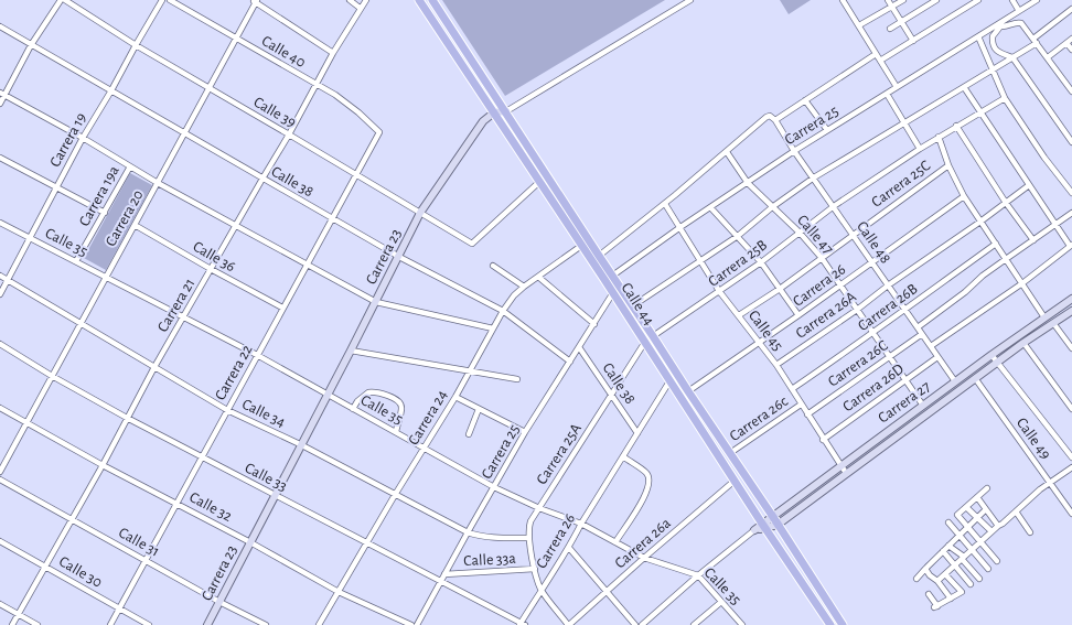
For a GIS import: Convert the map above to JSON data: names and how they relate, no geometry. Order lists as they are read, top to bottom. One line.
{"streets":{"main road":["Calle 44"],"street":["Calle 40","Calle 39","Carrera 25","Carrera 19","Calle 38","Carrera 25C","Carrera 19a","Carrera 20","Calle 47","Calle 35","Calle 48","Calle 36","Carrera 23","Carrera 25B","Carrera 26","Carrera 21","Carrera 26B","Carrera 26A","Calle 45","Carrera 26C","Carrera 22","Carrera 26D","Carrera 27","Calle 34","Carrera 24","Carrera 26c","Calle 49","Carrera 25A","Calle 33","Calle 32","Calle 31","Carrera 26a","Calle 33a","Calle 30"]},"crossings":[["Calle 40","Carrera 20"],["Calle 40","Carrera 21"],["Calle 40","Carrera 22"],["Calle 39","Carrera 19"],["Calle 39","Carrera 20"],["Calle 39","Carrera 23"],["Calle 39","Calle 44"],["Calle 39","Carrera 21"],["Calle 39","Carrera 22"],["Carrera 25","Calle 38"],["Carrera 25","Calle 47"],["Carrera 25","Calle 35"],["Carrera 25","Calle 48"],["Carrera 25","Calle 44"],["Carrera 25","Calle 45"],["Carrera 25","Calle 34"],["Carrera 25","Calle 33"],["Carrera 25","Calle 33a"],["Carrera 19","Calle 38"],["Carrera 19","Calle 35"],["Carrera 19","Calle 34"],["Calle 38","Carrera 20"],["Calle 38","Carrera 23"],["Calle 38","Carrera 26"],["Calle 38","Carrera 21"],["Calle 38","Carrera 22"],["Calle 38","Carrera 24"],["Calle 38","Carrera 25A"],["Carrera 25C","Calle 47"],["Carrera 25C","Calle 48"],["Carrera 25C","Calle 45"],["Carrera 19a","Calle 35"],["Carrera 20","Calle 35"],["Carrera 20","Calle 36"],["Carrera 20","Calle 34"],["Carrera 20","Calle 33"],["Carrera 20","Calle 32"],["Calle 47","Carrera 25B"],["Calle 47","Carrera 26"],["Calle 47","Carrera 26B"],["Calle 47","Carrera 26A"],["Calle 47","Carrera 26C"],["Calle 47","Carrera 26D"],["Calle 47","Carrera 27"],["Calle 35","Carrera 23"],["Calle 35","Carrera 26"],["Calle 35","Carrera 21"],["Calle 35","Carrera 22"],["Calle 35","Carrera 27"],["Calle 35","Carrera 24"],["Calle 35","Carrera 25A"],["Calle 35","Carrera 26a"],["Calle 48","Carrera 25B"],["Calle 48","Carrera 26"],["Calle 48","Carrera 26B"],["Calle 48","Carrera 26A"],["Calle 48","Carrera 26C"],["Calle 48","Carrera 26D"],["Calle 48","Carrera 27"],["Calle 36","Carrera 21"],["Calle 36","Carrera 22"],["Carrera 23","Calle 44"],["Carrera 23","Calle 34"],["Carrera 23","Calle 33"],["Carrera 23","Calle 32"],["Carrera 23","Calle 31"],["Carrera 25B","Calle 44"],["Carrera 25B","Calle 45"],["Carrera 26","Calle 44"],["Carrera 26","Calle 45"],["Carrera 26","Carrera 25A"],["Carrera 26","Calle 33"],["Calle 44","Carrera 27"],["Calle 44","Carrera 24"],["Calle 44","Carrera 26c"],["Calle 44","Carrera 25A"],["Calle 44","Carrera 26a"],["Carrera 21","Calle 34"],["Carrera 21","Calle 33"],["Carrera 21","Calle 32"],["Carrera 21","Calle 31"],["Carrera 21","Calle 30"],["Carrera 26B","Calle 45"],["Carrera 26A","Calle 45"],["Calle 45","Carrera 26C"],["Calle 45","Carrera 26D"],["Calle 45","Carrera 27"],["Calle 45","Carrera 26c"],["Carrera 22","Calle 34"],["Carrera 22","Calle 33"],["Carrera 22","Calle 32"],["Carrera 22","Calle 31"],["Carrera 22","Calle 30"],["Carrera 27","Calle 49"],["Calle 34","Carrera 24"],["Calle 34","Carrera 25A"],["Carrera 24","Calle 33"],["Carrera 24","Calle 32"],["Carrera 25A","Calle 33a"]]}
